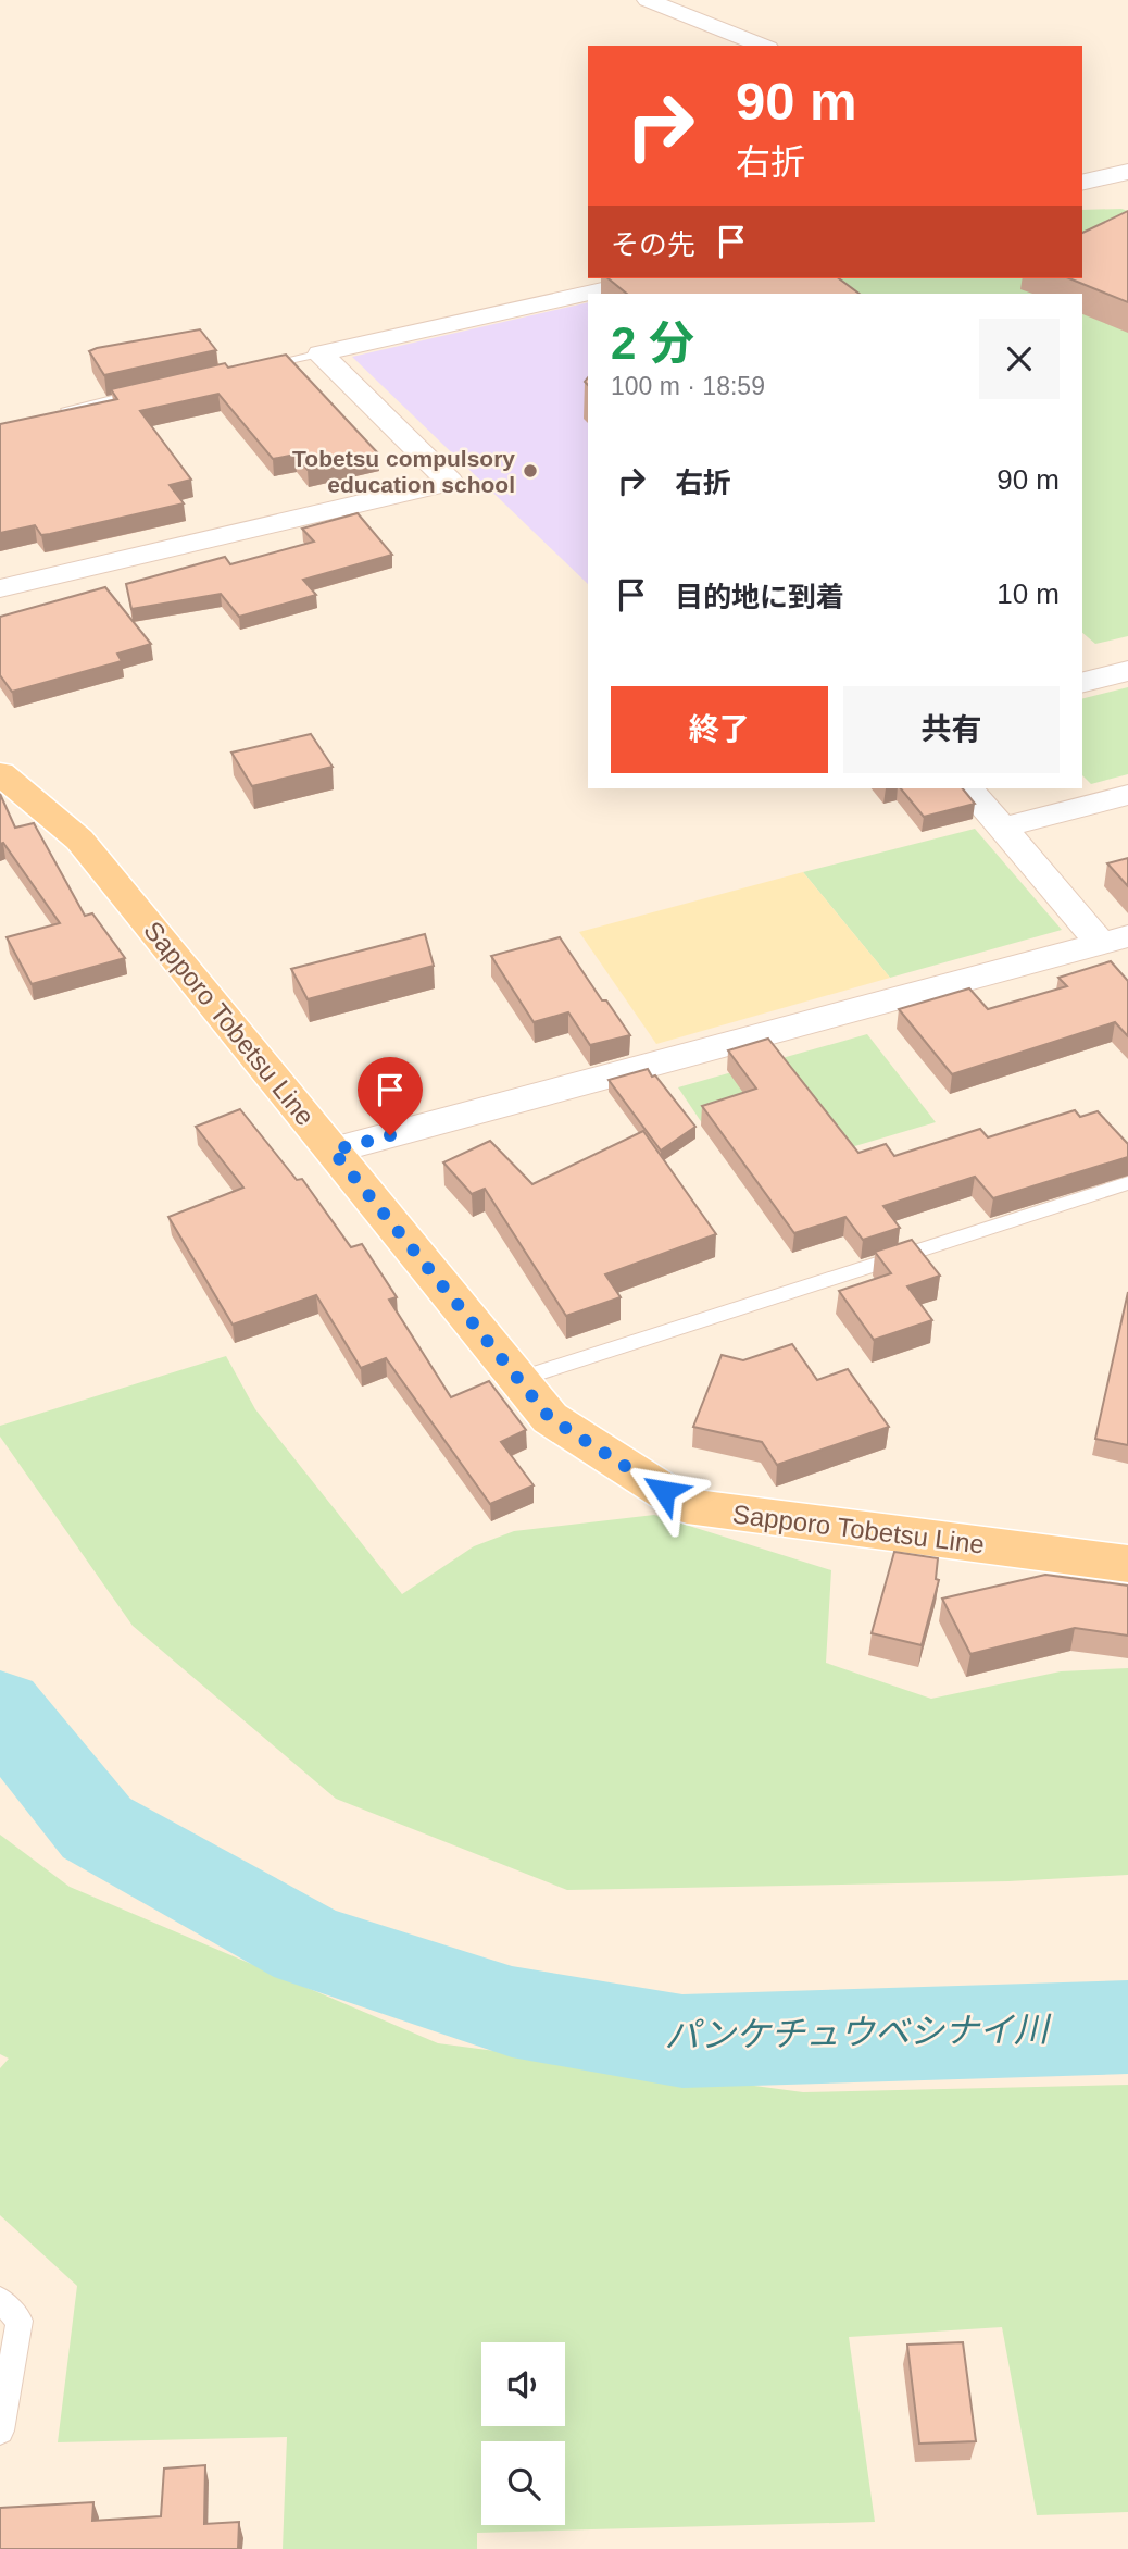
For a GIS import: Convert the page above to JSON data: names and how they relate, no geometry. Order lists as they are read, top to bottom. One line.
{"streets":{"main road":["Sapporo Tobetsu Line"]},"water":["パンケチュウベシナイ川"],"places":["Tobetsu compulsory education school"],"page":{"turn":["90 m","右折"],"then":"その先","heading":["2 分","100 m · 18:59"],"list":[{"name":"右折","value":"90 m"},{"name":"目的地に到着","value":"10 m"}],"buttons":["終了","共有"]}}
